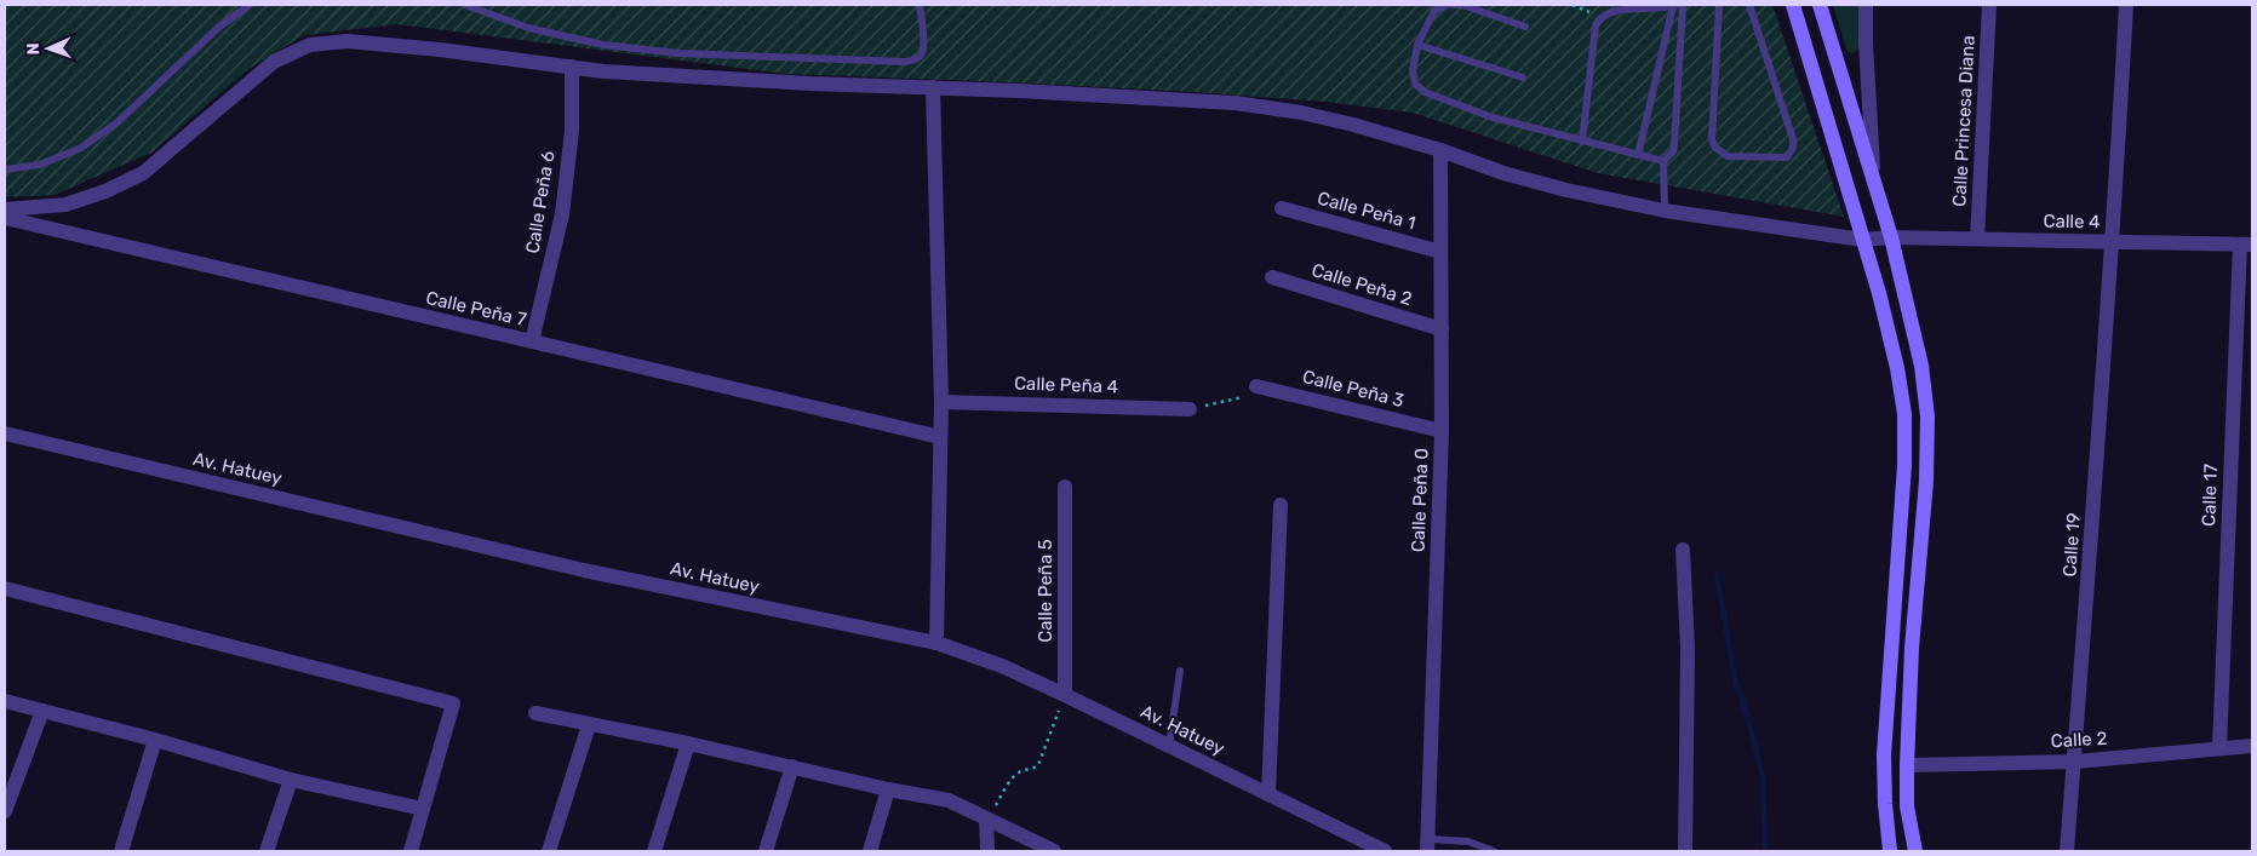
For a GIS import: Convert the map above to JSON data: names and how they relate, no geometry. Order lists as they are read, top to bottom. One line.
{"streets":{"street":["Calle Princesa Diana","Calle Peña 6","Calle Peña 1","Calle 4","Calle Peña 2","Calle Peña 7","Calle Peña 4","Calle Peña 3","Av. Hatuey","Calle 17","Calle Peña 0","Calle 19","Calle Peña 5","Calle 2"]},"crossings":[["Calle Princesa Diana","Calle 4"],["Calle Peña 6","Calle 4"],["Calle Peña 6","Calle Peña 7"],["Calle Peña 1","Calle Peña 0"],["Calle 4","Calle 17"],["Calle 4","Calle Peña 0"],["Calle 4","Calle 19"],["Calle Peña 2","Calle Peña 0"],["Calle Peña 3","Calle Peña 0"],["Av. Hatuey","Calle Peña 5"],["Calle 17","Calle 2"],["Calle 19","Calle 2"]],"north":"left"}
